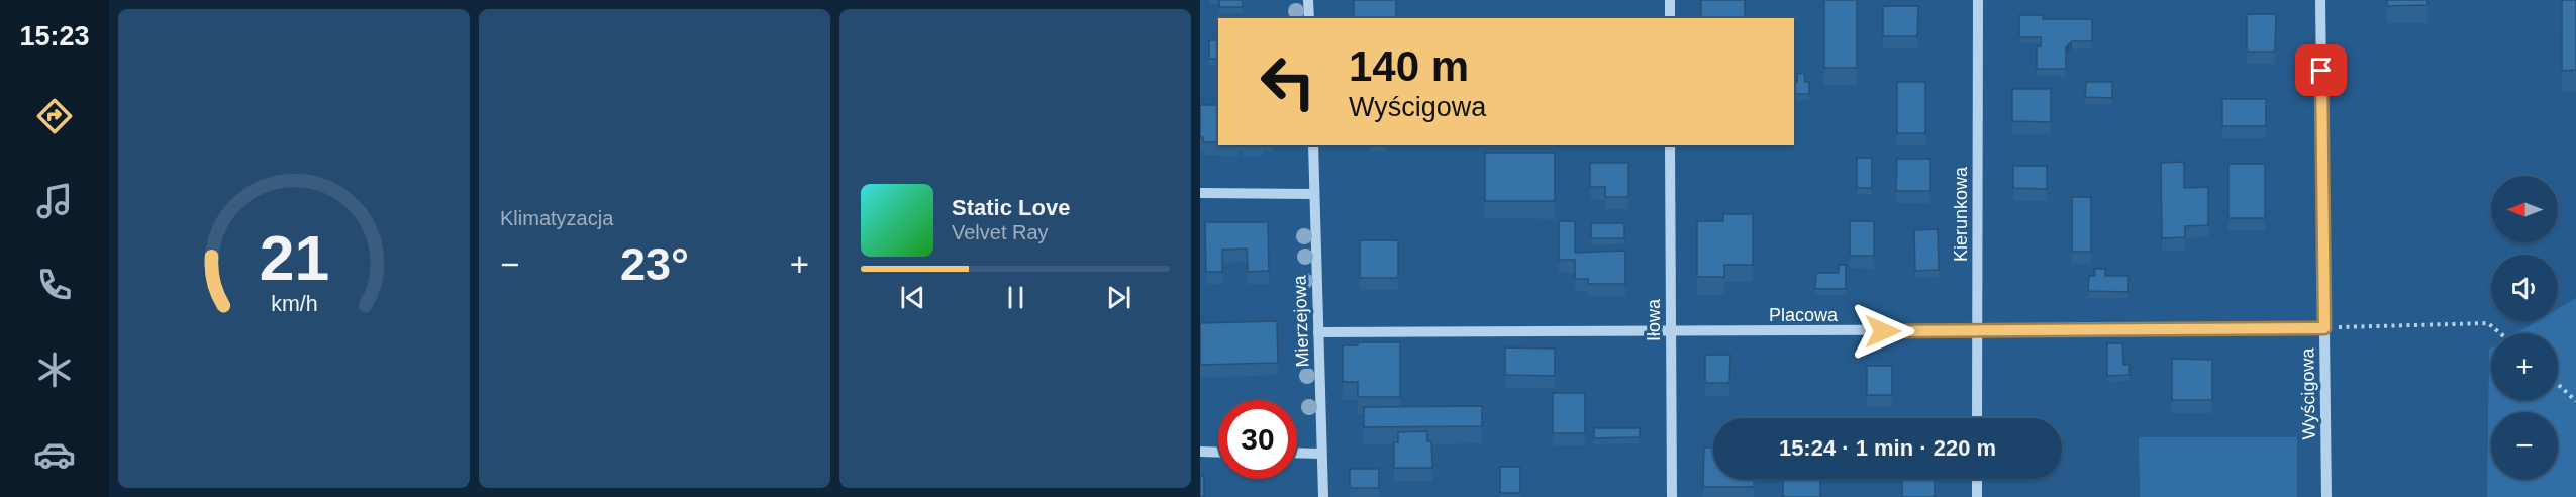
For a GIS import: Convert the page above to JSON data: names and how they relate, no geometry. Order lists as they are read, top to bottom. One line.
{"streets":{"street":["Kierunkowa","Placowa","Iłowa","Mierzejowa","Wyścigowa"]},"crossings":[["Kierunkowa","Placowa"],["Placowa","Iłowa"],["Placowa","Mierzejowa"],["Placowa","Wyścigowa"]],"north":"left","page":{"tabs":"15:23","tile":"Klimatyzacja","turn":["140 m","Wyścigowa"],"map_buttons":["+","−"],"song":["Static Love","Velvet Ray"],"heat":["−","23°","+"],"limit":"30","trip":"15:24 · 1 min · 220 m","gauge":["21","km/h"]}}
